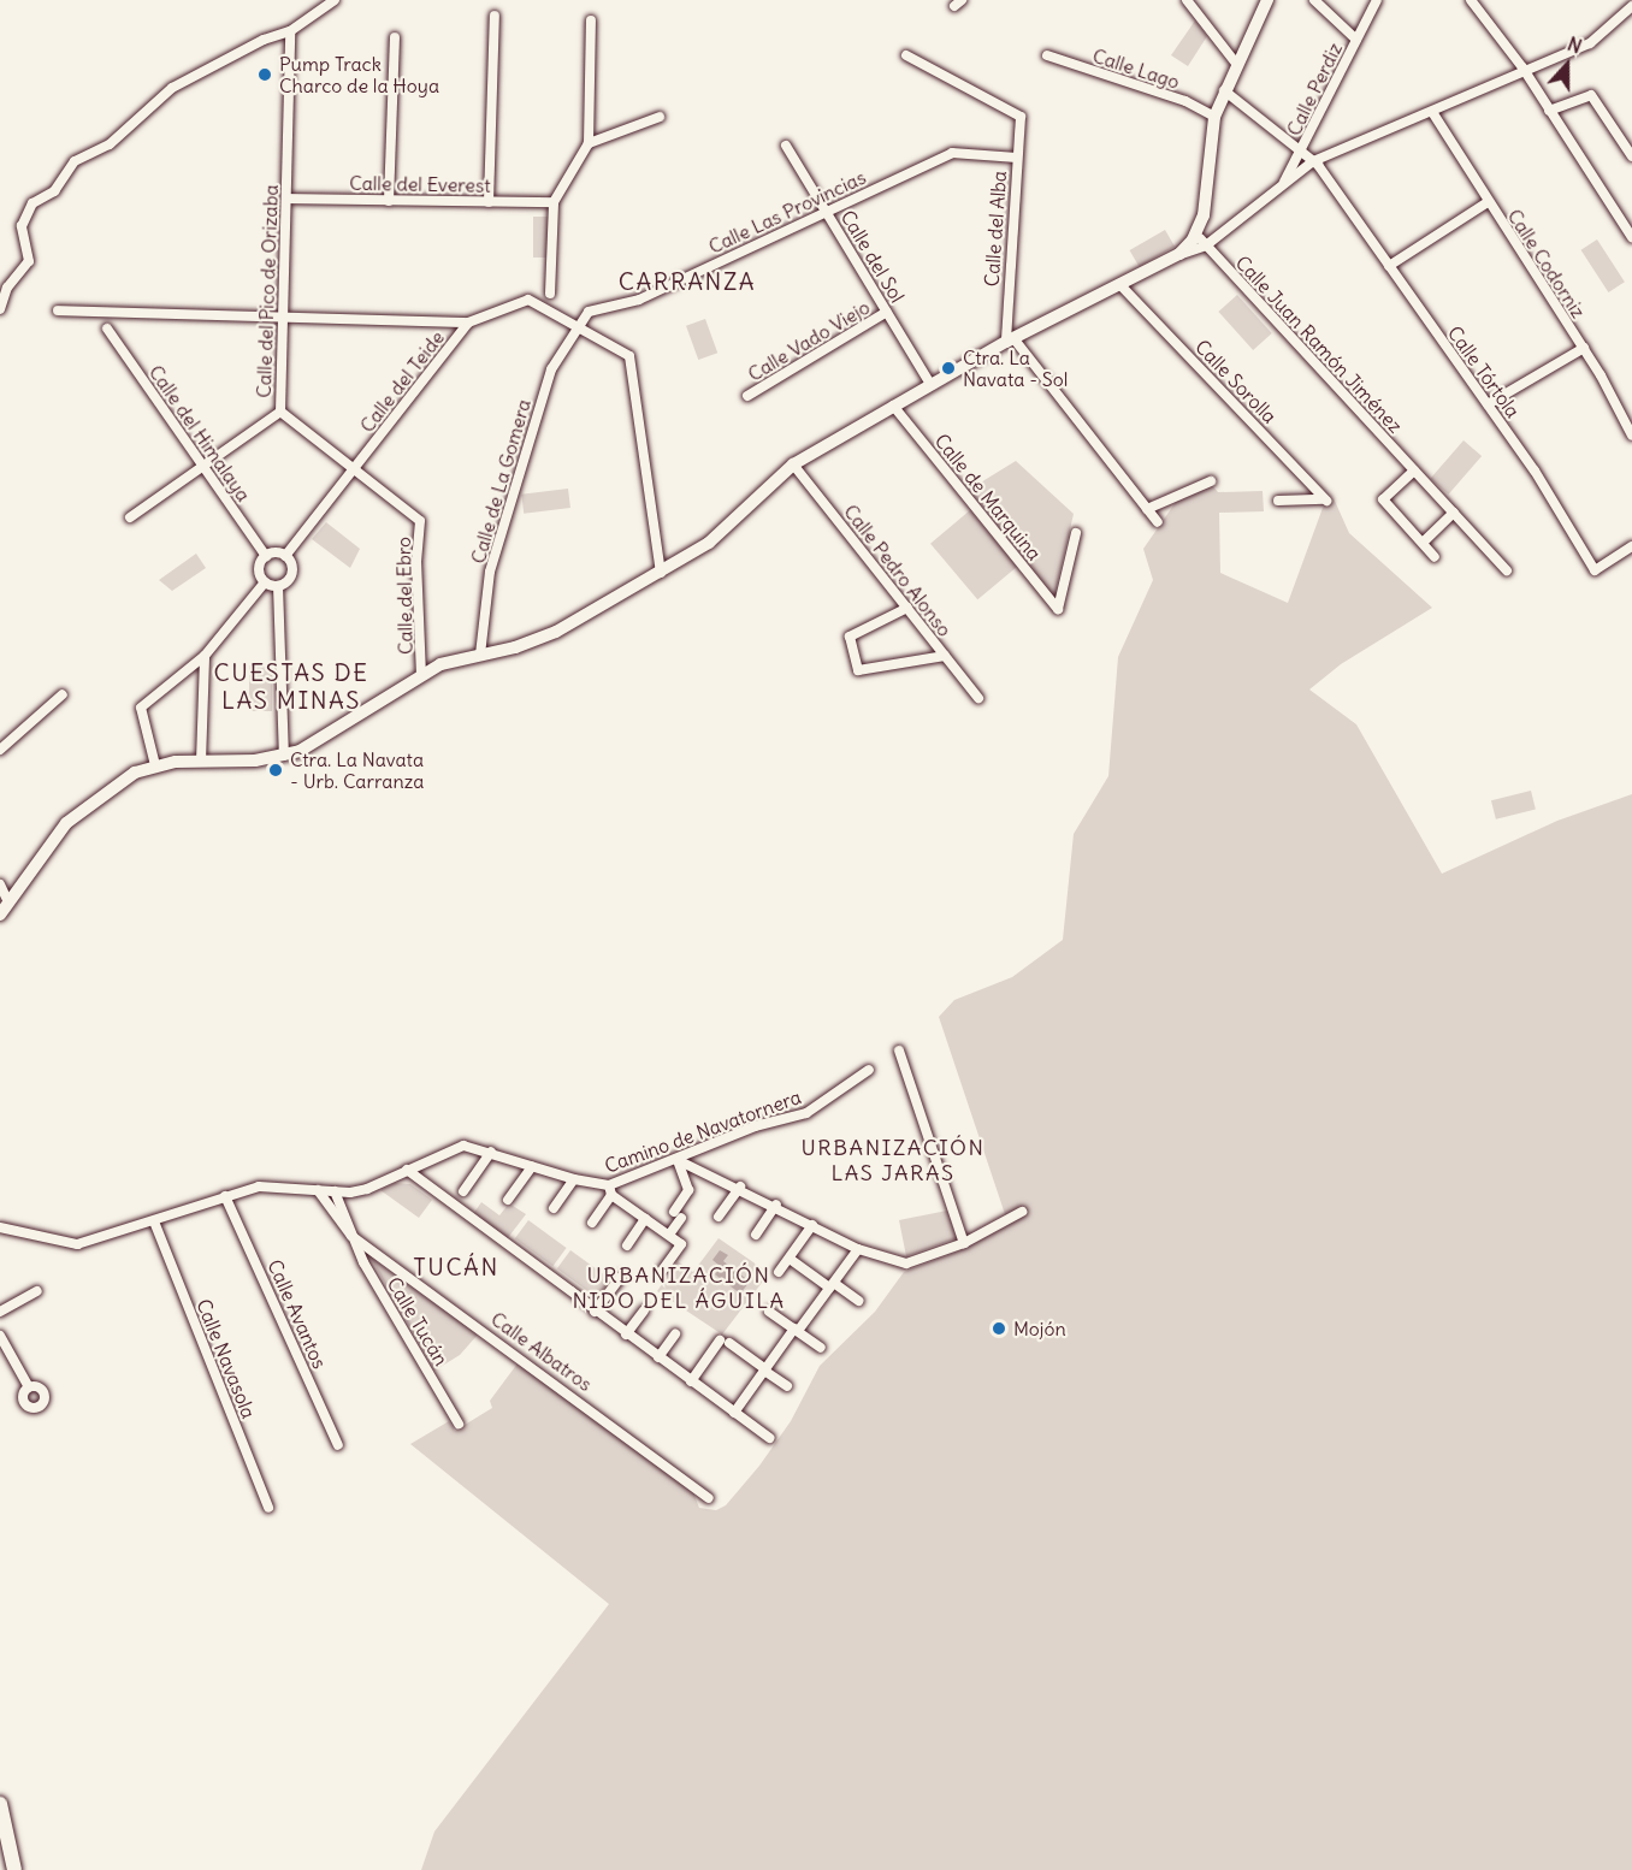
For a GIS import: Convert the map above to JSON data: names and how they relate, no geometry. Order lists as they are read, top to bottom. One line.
{"streets":{"street":["Calle Lago","Calle Perdiz","Calle del Everest","Calle Las Provincias","Calle del Alba","Calle del Sol","Calle Codorniz","Calle del Pico de Orizaba","Calle Vado Viejo","Calle Juan Ramón Jiménez","Calle Tórtola","Calle del Teide","Calle Sorolla","Calle del Himalaya","Calle de La Gomera","Calle de Marquina","Calle Pedro Alonso","Calle del Ebro","Camino de Navatornera","Calle Avantos","Calle Tucán","Calle Albatros","Calle Navasola"]},"crossings":[["Calle Perdiz","Calle Codorniz"],["Calle Perdiz","Calle Juan Ramón Jiménez"],["Calle Perdiz","Calle Tórtola"],["Calle del Everest","Calle del Pico de Orizaba"],["Calle Las Provincias","Calle del Alba"],["Calle Las Provincias","Calle del Sol"],["Calle Las Provincias","Calle del Teide"],["Calle Las Provincias","Calle de La Gomera"],["Calle del Sol","Calle Vado Viejo"],["Calle del Pico de Orizaba","Calle del Himalaya"],["Calle del Pico de Orizaba","Calle del Ebro"],["Calle del Teide","Calle del Himalaya"],["Calle del Teide","Calle de La Gomera"],["Calle del Teide","Calle del Ebro"],["Camino de Navatornera","Calle Avantos"],["Camino de Navatornera","Calle Tucán"],["Camino de Navatornera","Calle Navasola"],["Calle Tucán","Calle Albatros"]],"districts":["CARRANZA","CUESTAS DE LAS MINAS","URBANIZACIÓN LAS JARAS","TUCÁN","URBANIZACIÓN NIDO DEL ÁGUILA"],"places":["Pump Track Charco de la Hoya","Ctra. La Navata - Sol","Ctra. La Navata - Urb. Carranza","Mojón"],"north":"top"}
